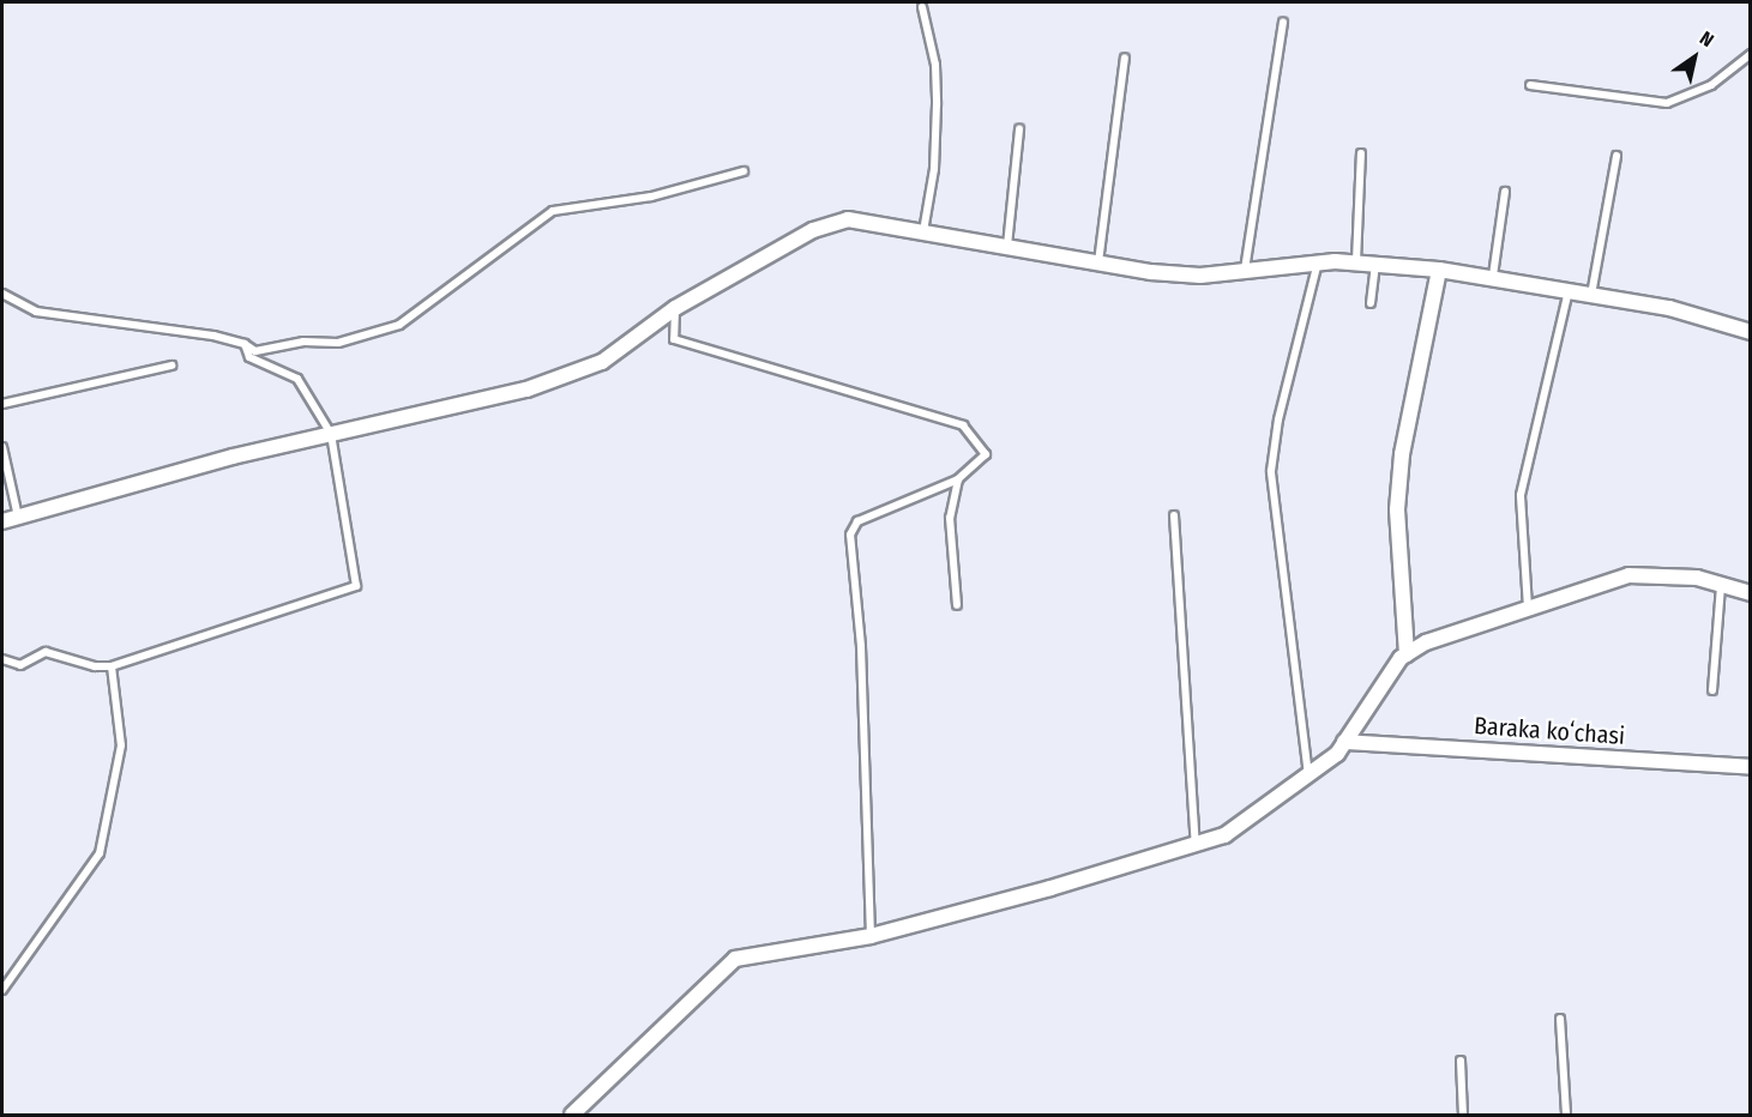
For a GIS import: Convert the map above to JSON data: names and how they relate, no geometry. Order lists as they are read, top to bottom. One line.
{"streets":{"street":["Baraka koʻchasi"]},"north":"top right"}
